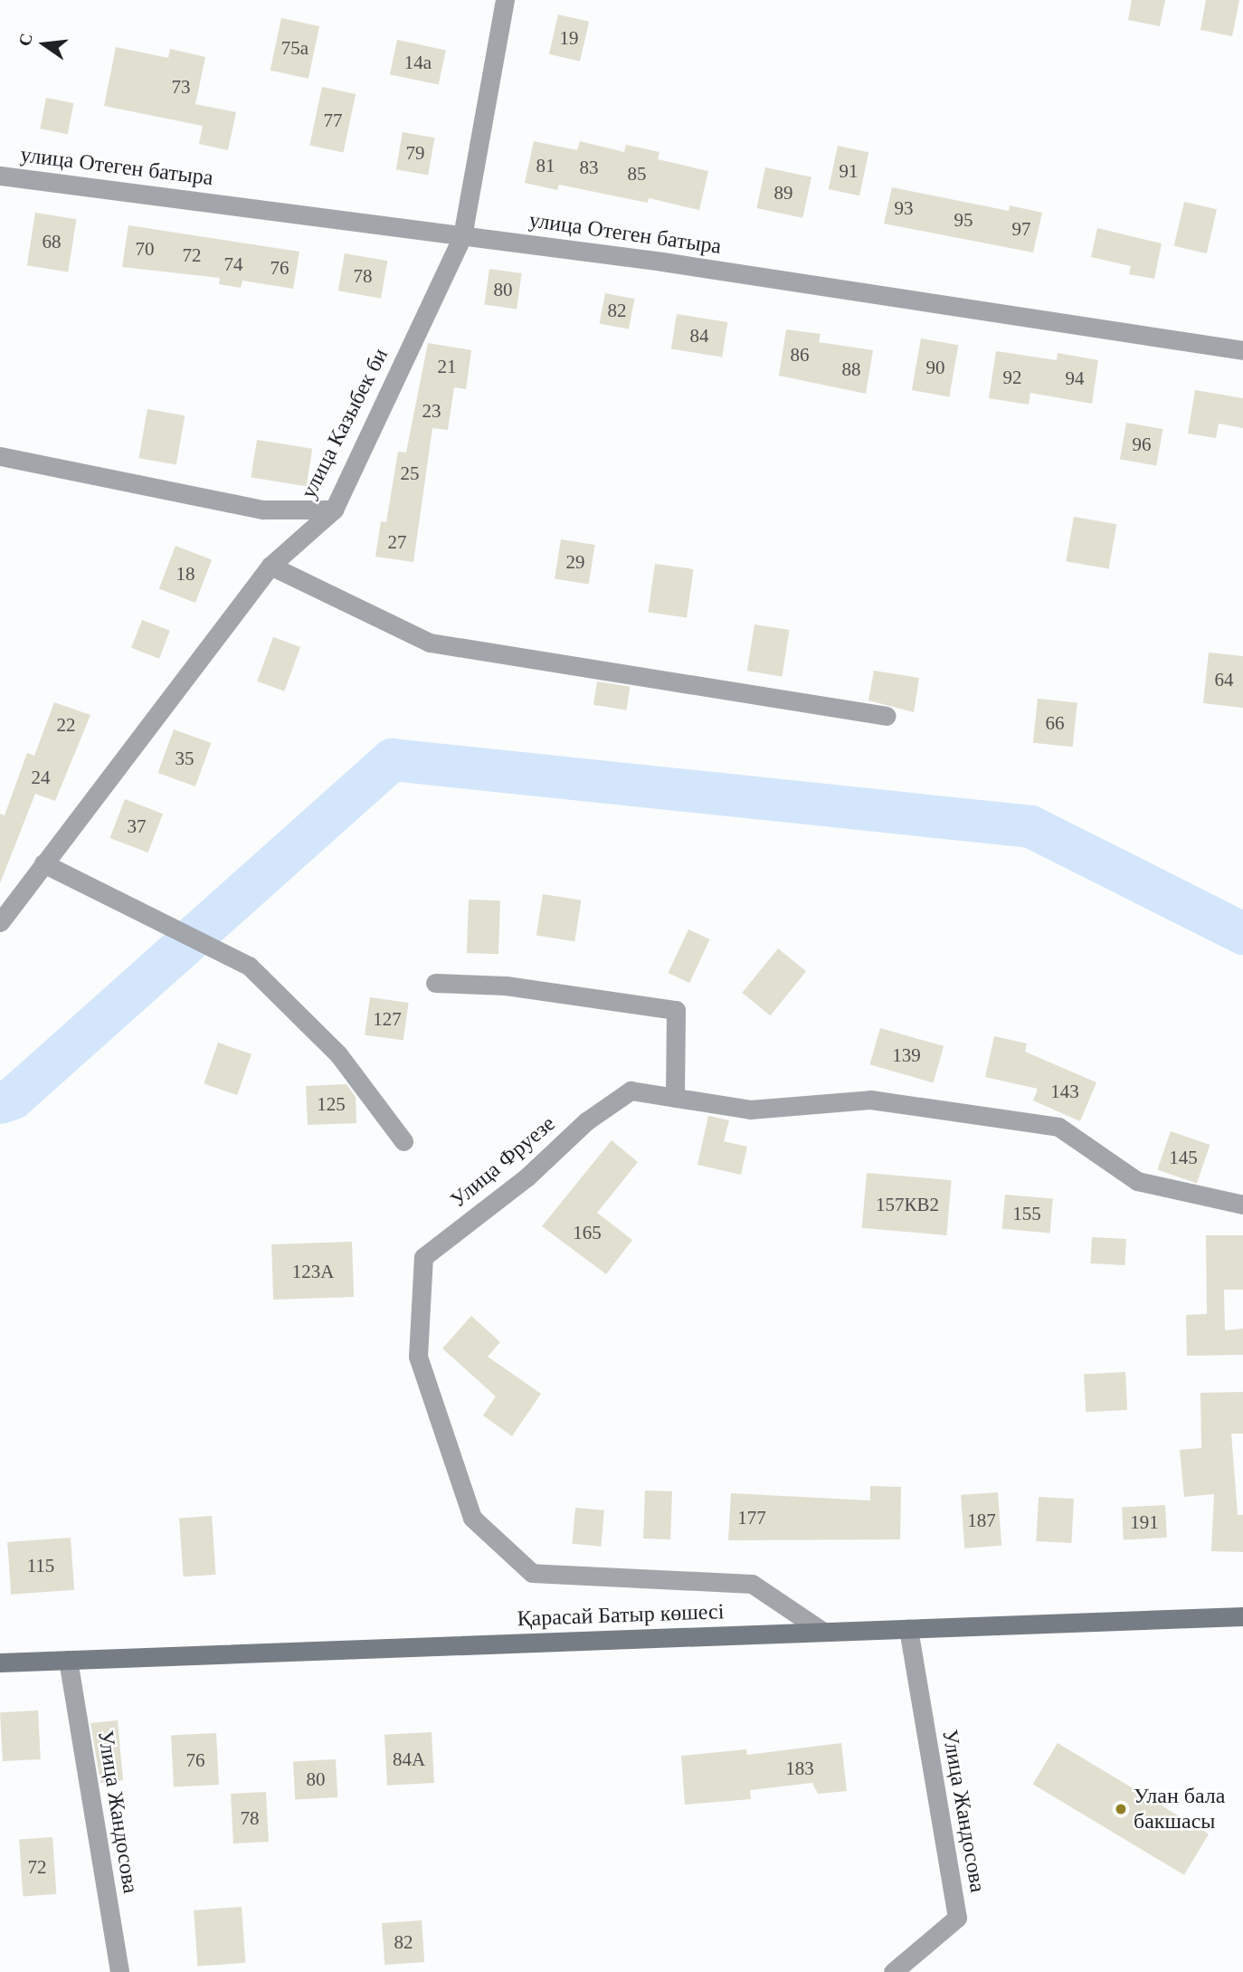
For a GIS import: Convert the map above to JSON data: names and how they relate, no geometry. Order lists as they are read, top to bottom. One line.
{"streets":{"main road":["Қарасай Батыр көшесі"],"street":["улица Отеген батыра","улица Казыбек би","Улица Фруезе","Улица Жандосова"]},"crossings":[["улица Отеген батыра","улица Казыбек би"],["Улица Фруезе","Қарасай Батыр көшесі"],["Қарасай Батыр көшесі","Улица Жандосова"]],"places":["Улан бала бакшасы"],"house_numbers":["19","75а","14а","73","77","79","81","83","91","85","89","93","95","97","68","70","72","74","76","78","80","82","84","86","21","90","88","92","94","23","96","25","27","29","18","64","66","22","35","24","37","127","139","143","125","145","157КВ2","155","165","123А","177","187","191","115","84А","76","183","80","78","72","82"],"north":"left"}
